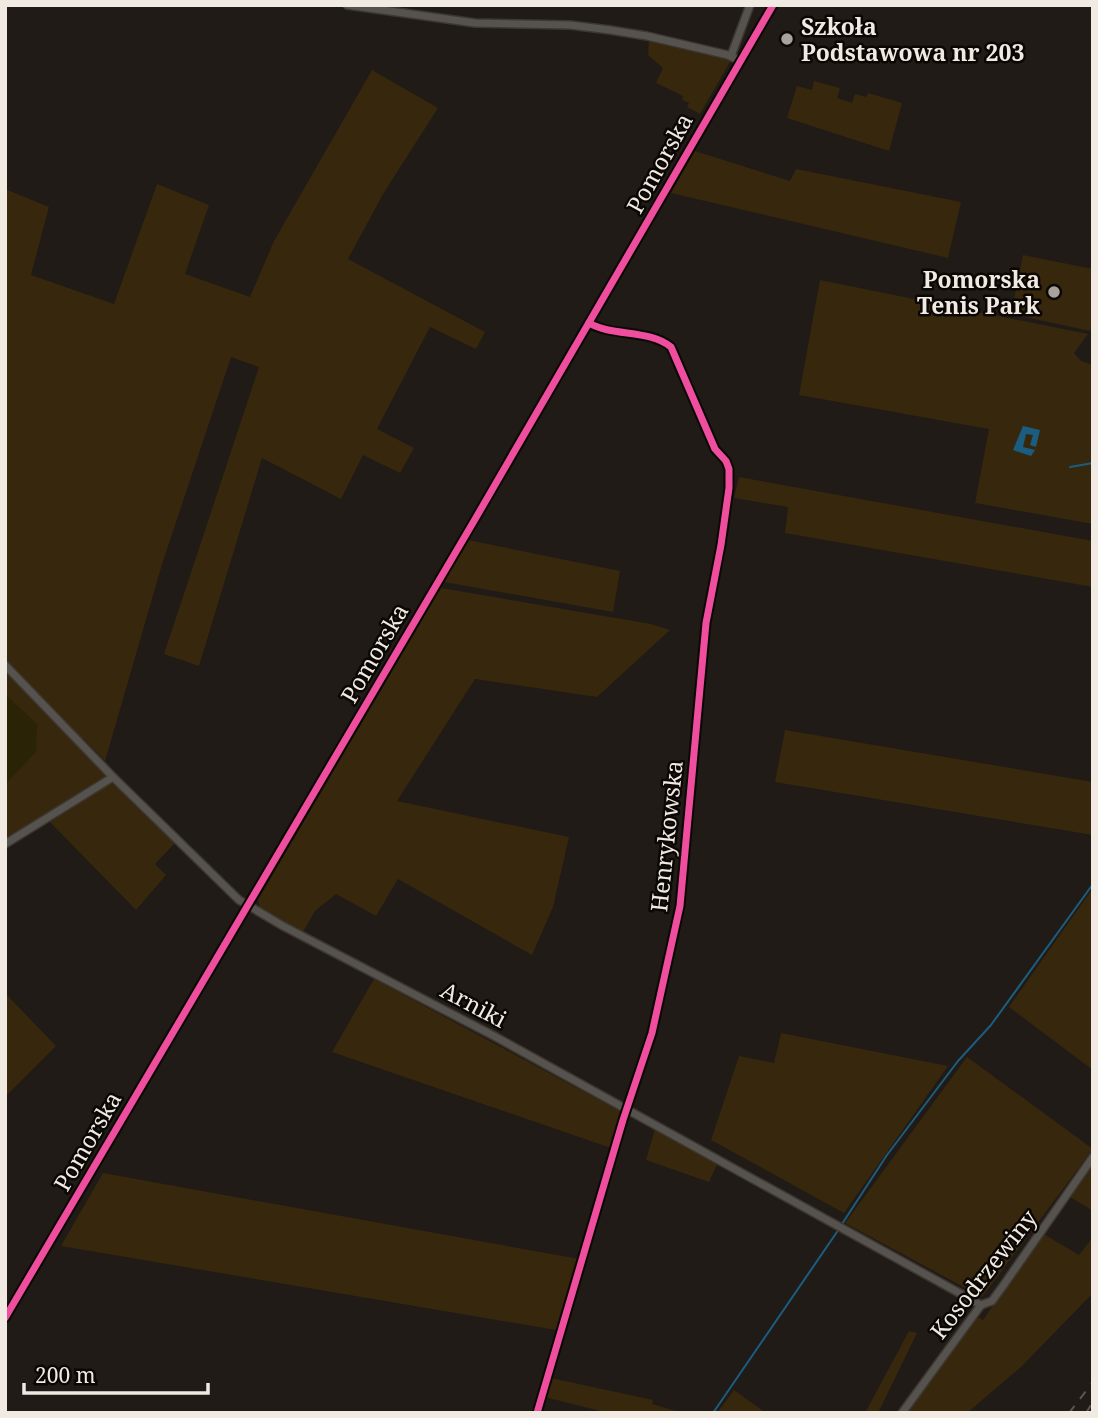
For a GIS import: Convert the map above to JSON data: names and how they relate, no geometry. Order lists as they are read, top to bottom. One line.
{"streets":{"street":["Pomorska","Henrykowska","Arniki","Kosodrzewiny"]},"crossings":[["Pomorska","Henrykowska"],["Pomorska","Arniki"],["Henrykowska","Arniki"],["Arniki","Kosodrzewiny"]],"places":["Szkoła Podstawowa nr 203","Pomorska Tenis Park"],"scale_bar":"200 m"}
